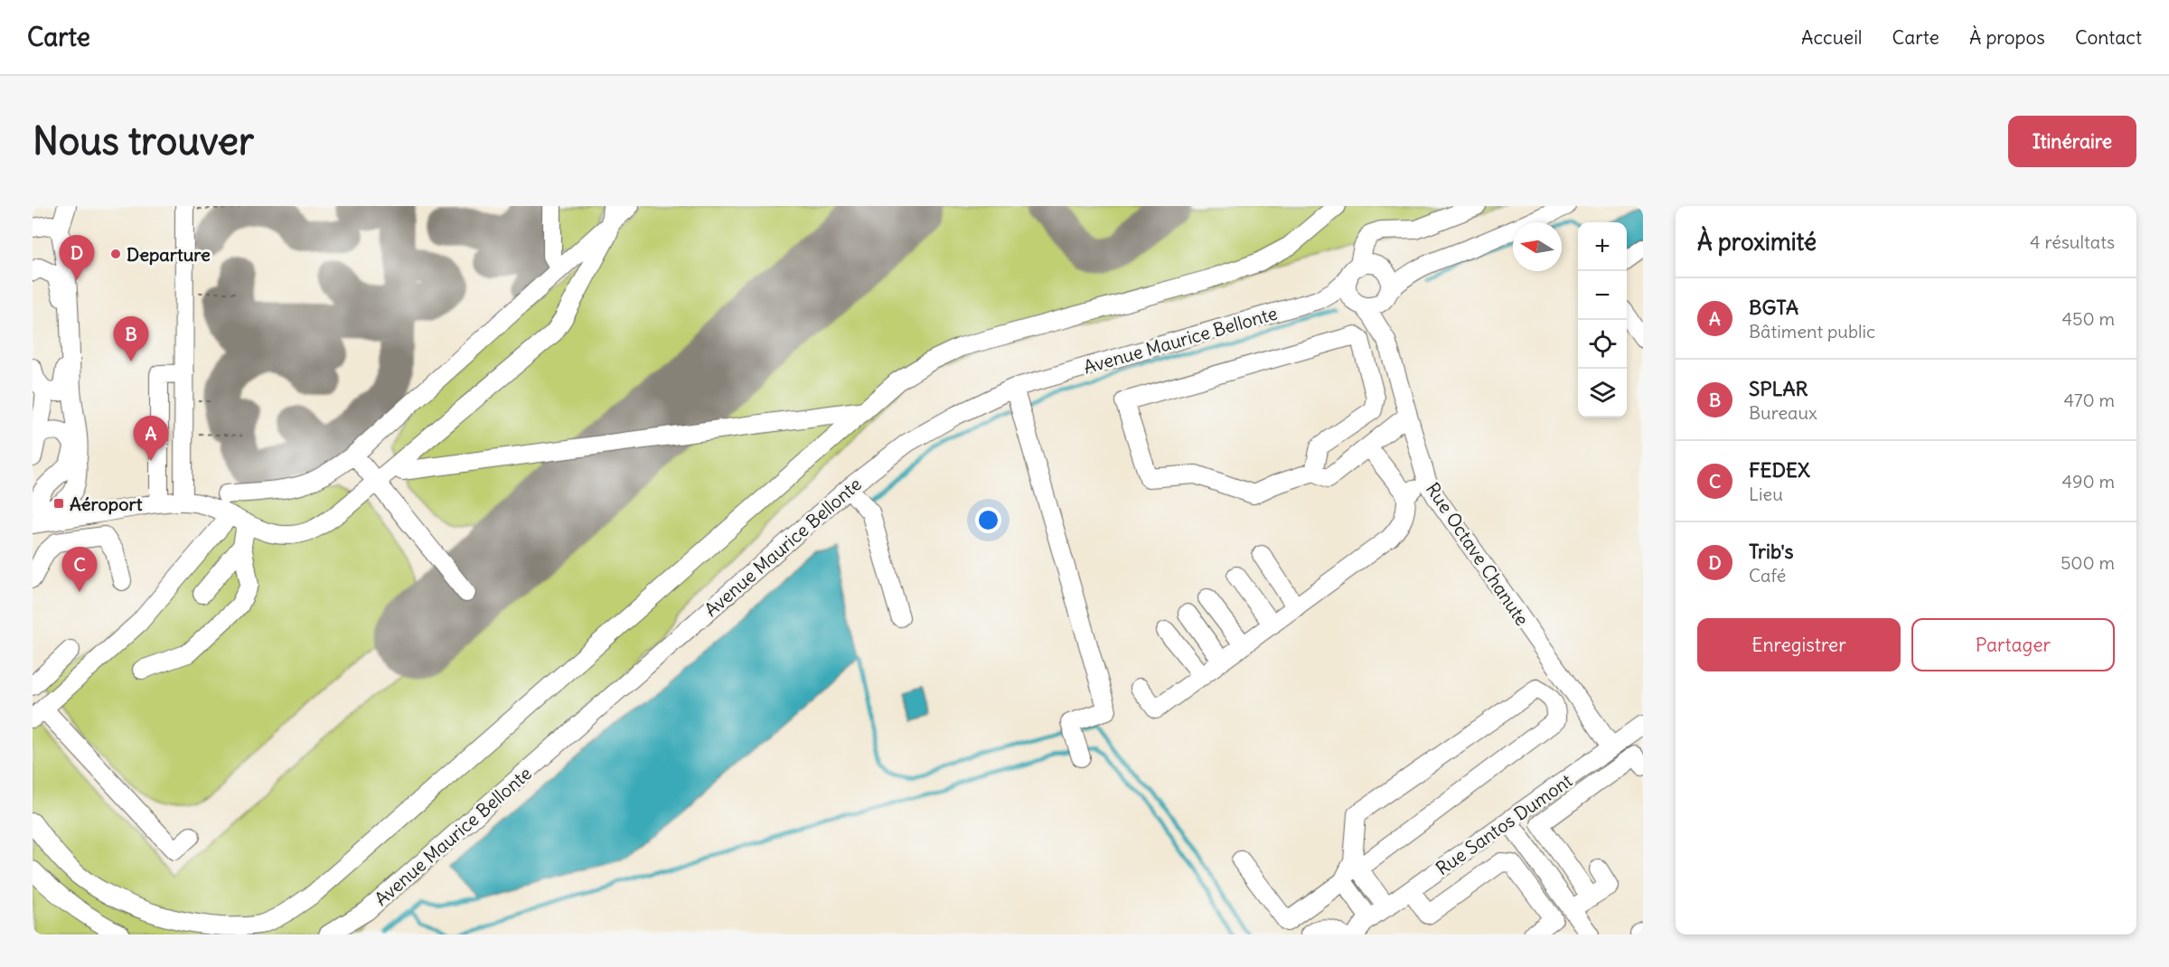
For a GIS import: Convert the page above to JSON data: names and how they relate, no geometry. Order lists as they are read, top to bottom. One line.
{"streets":{"street":["Avenue Maurice Bellonte","Rue Octave Chanute","Rue Santos Dumont"]},"crossings":[["Avenue Maurice Bellonte","Rue Octave Chanute"],["Rue Octave Chanute","Rue Santos Dumont"]],"places":{"other":["Departure"],"transit":["Aéroport"]},"north":"left","page":{"header":"Carte","nav":["Accueil","Carte","À propos","Contact"],"buttons":["Itinéraire",["Enregistrer","Partager"]],"title":"Nous trouver","heading":["À proximité","4 résultats"],"map_buttons":["+","−"],"pins":["D","B","A","C"],"list":[{"mark":"A","name":"BGTA","note":"Bâtiment public","value":"450 m"},{"mark":"B","name":"SPLAR","note":"Bureaux","value":"470 m"},{"mark":"C","name":"FEDEX","note":"Lieu","value":"490 m"},{"mark":"D","name":"Trib's","note":"Café","value":"500 m"}]}}
